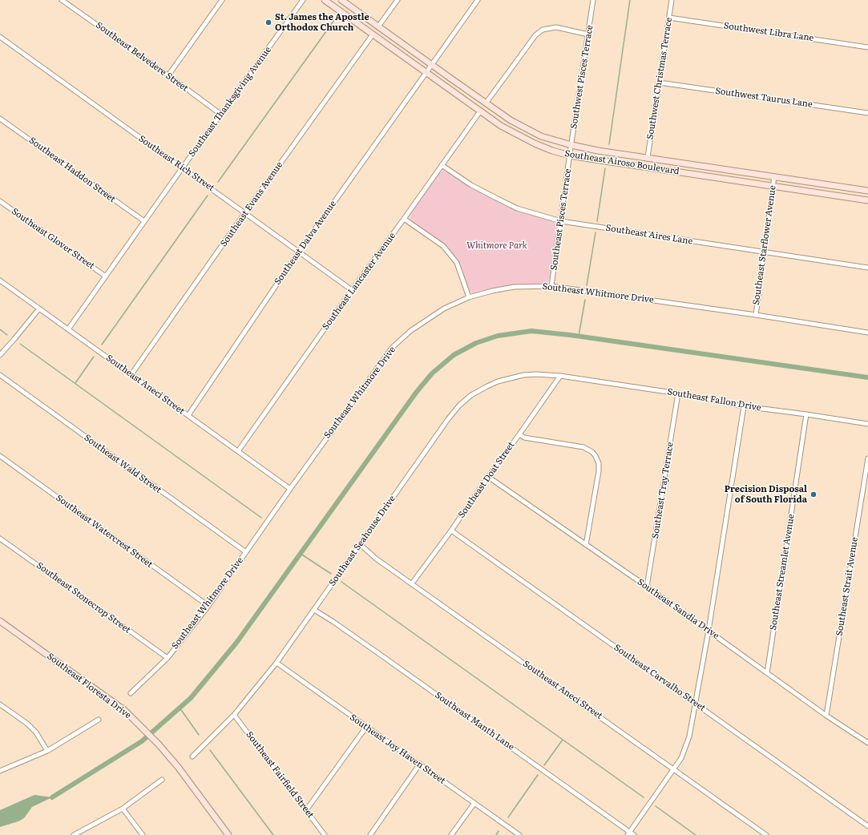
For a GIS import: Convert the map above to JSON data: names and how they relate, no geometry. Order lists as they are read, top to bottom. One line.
{"streets":{"main road":["Southeast Airoso Boulevard","Southeast Floresta Drive"],"street":["Southwest Libra Lane","Southeast Belvedere Street","Southwest Pisces Terrace","Southwest Christmas Terrace","Southwest Taurus Lane","Southeast Thanksgiving Avenue","Southeast Rich Street","Southeast Haddon Street","Southeast Evans Avenue","Southeast Pisces Terrace","Southeast Aires Lane","Southeast Glover Street","Southeast Dalva Avenue","Southeast Starflower Avenue","Southeast Lancaster Avenue","Southeast Whitmore Drive","Southeast Aneci Street","Southeast Fallon Drive","Southeast Wald Street","Southeast Doat Street","Southeast Tray Terrace","Southeast Watercrest Street","Southeast Seahouse Drive","Southeast Streamlet Avenue","Southeast Strait Avenue","Southeast Stonecrop Street","Southeast Sandia Drive","Southeast Carvalho Street","Southeast Manth Lane","Southeast Joy Haven Street","Southeast Fairfield Street"]},"crossings":[["Southwest Libra Lane","Southwest Christmas Terrace"],["Southeast Belvedere Street","Southeast Thanksgiving Avenue"],["Southwest Pisces Terrace","Southeast Airoso Boulevard"],["Southwest Pisces Terrace","Southeast Pisces Terrace"],["Southwest Christmas Terrace","Southwest Taurus Lane"],["Southwest Christmas Terrace","Southeast Airoso Boulevard"],["Southeast Thanksgiving Avenue","Southeast Rich Street"],["Southeast Thanksgiving Avenue","Southeast Haddon Street"],["Southeast Thanksgiving Avenue","Southeast Glover Street"],["Southeast Thanksgiving Avenue","Southeast Aneci Street"],["Southeast Airoso Boulevard","Southeast Evans Avenue"],["Southeast Airoso Boulevard","Southeast Pisces Terrace"],["Southeast Airoso Boulevard","Southeast Dalva Avenue"],["Southeast Airoso Boulevard","Southeast Starflower Avenue"],["Southeast Airoso Boulevard","Southeast Lancaster Avenue"],["Southeast Rich Street","Southeast Evans Avenue"],["Southeast Rich Street","Southeast Dalva Avenue"],["Southeast Rich Street","Southeast Lancaster Avenue"],["Southeast Evans Avenue","Southeast Aneci Street"],["Southeast Pisces Terrace","Southeast Aires Lane"],["Southeast Pisces Terrace","Southeast Whitmore Drive"],["Southeast Aires Lane","Southeast Starflower Avenue"],["Southeast Aires Lane","Southeast Lancaster Avenue"],["Southeast Dalva Avenue","Southeast Aneci Street"],["Southeast Starflower Avenue","Southeast Whitmore Drive"],["Southeast Lancaster Avenue","Southeast Aneci Street"],["Southeast Whitmore Drive","Southeast Aneci Street"],["Southeast Whitmore Drive","Southeast Wald Street"],["Southeast Whitmore Drive","Southeast Watercrest Street"],["Southeast Whitmore Drive","Southeast Stonecrop Street"],["Southeast Aneci Street","Southeast Doat Street"],["Southeast Aneci Street","Southeast Seahouse Drive"],["Southeast Fallon Drive","Southeast Doat Street"],["Southeast Fallon Drive","Southeast Tray Terrace"],["Southeast Fallon Drive","Southeast Seahouse Drive"],["Southeast Fallon Drive","Southeast Streamlet Avenue"],["Southeast Doat Street","Southeast Seahouse Drive"],["Southeast Doat Street","Southeast Sandia Drive"],["Southeast Doat Street","Southeast Carvalho Street"],["Southeast Tray Terrace","Southeast Sandia Drive"],["Southeast Seahouse Drive","Southeast Manth Lane"],["Southeast Seahouse Drive","Southeast Joy Haven Street"],["Southeast Seahouse Drive","Southeast Fairfield Street"],["Southeast Streamlet Avenue","Southeast Sandia Drive"],["Southeast Strait Avenue","Southeast Sandia Drive"]],"parks":["Whitmore Park"],"places":["St. James the Apostle Orthodox Church","Precision Disposal of South Florida"]}
